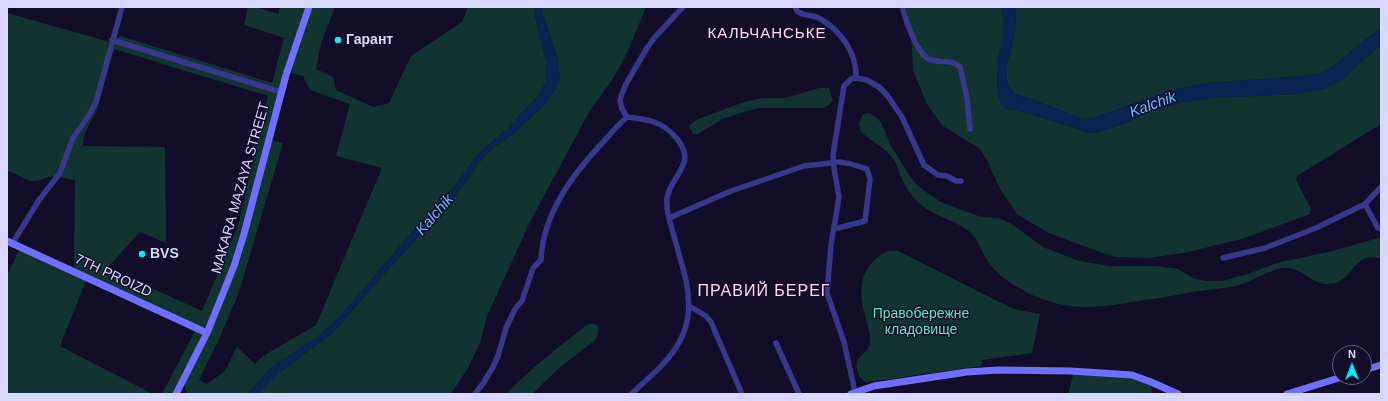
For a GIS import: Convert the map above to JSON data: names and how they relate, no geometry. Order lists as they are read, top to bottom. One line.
{"streets":{"street":["MAKARA MAZAYA STREET","7TH PROIZD"]},"crossings":[["MAKARA MAZAYA STREET","7TH PROIZD"]],"districts":["КАЛЬЧАНСЬКЕ","ПРАВИЙ БЕРЕГ"],"water":["Kalchik"],"parks":["Правобережне кладовище"],"places":["Гарант","BVS"],"north":"top"}
